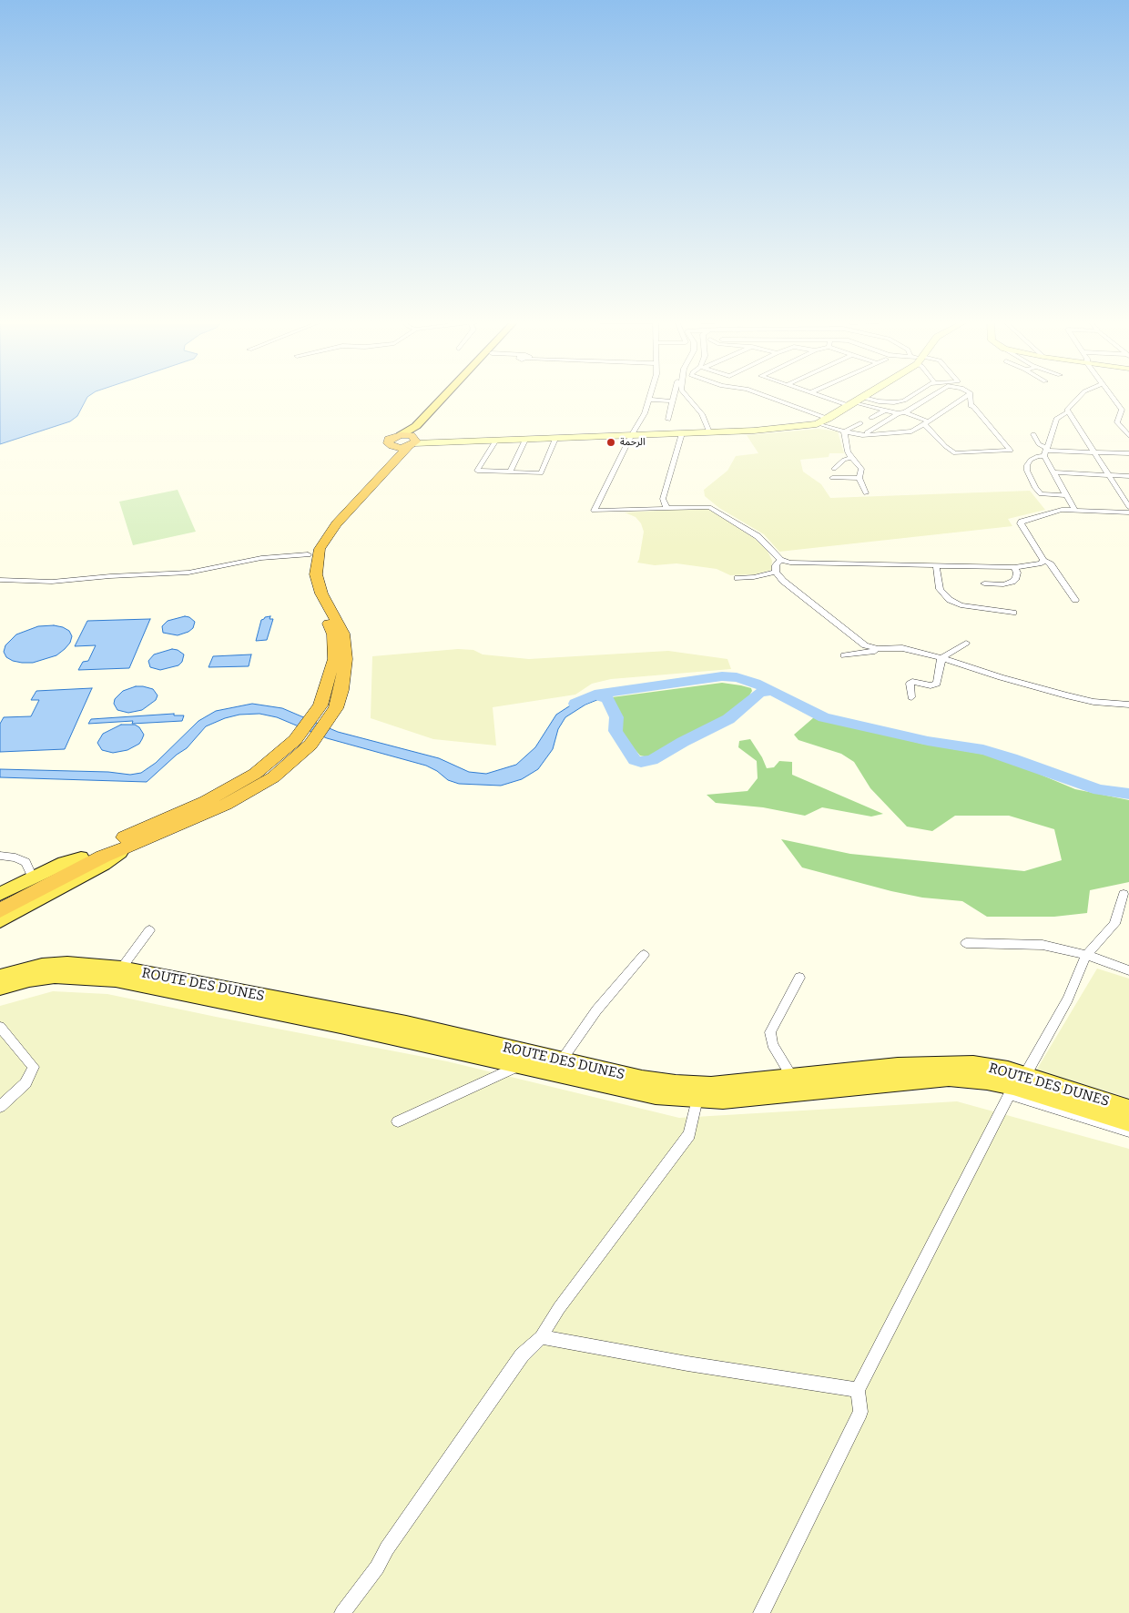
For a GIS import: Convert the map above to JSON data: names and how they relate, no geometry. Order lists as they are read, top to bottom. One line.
{"streets":{"main road":["ROUTE DES DUNES"]},"places":["الرحمة"]}
